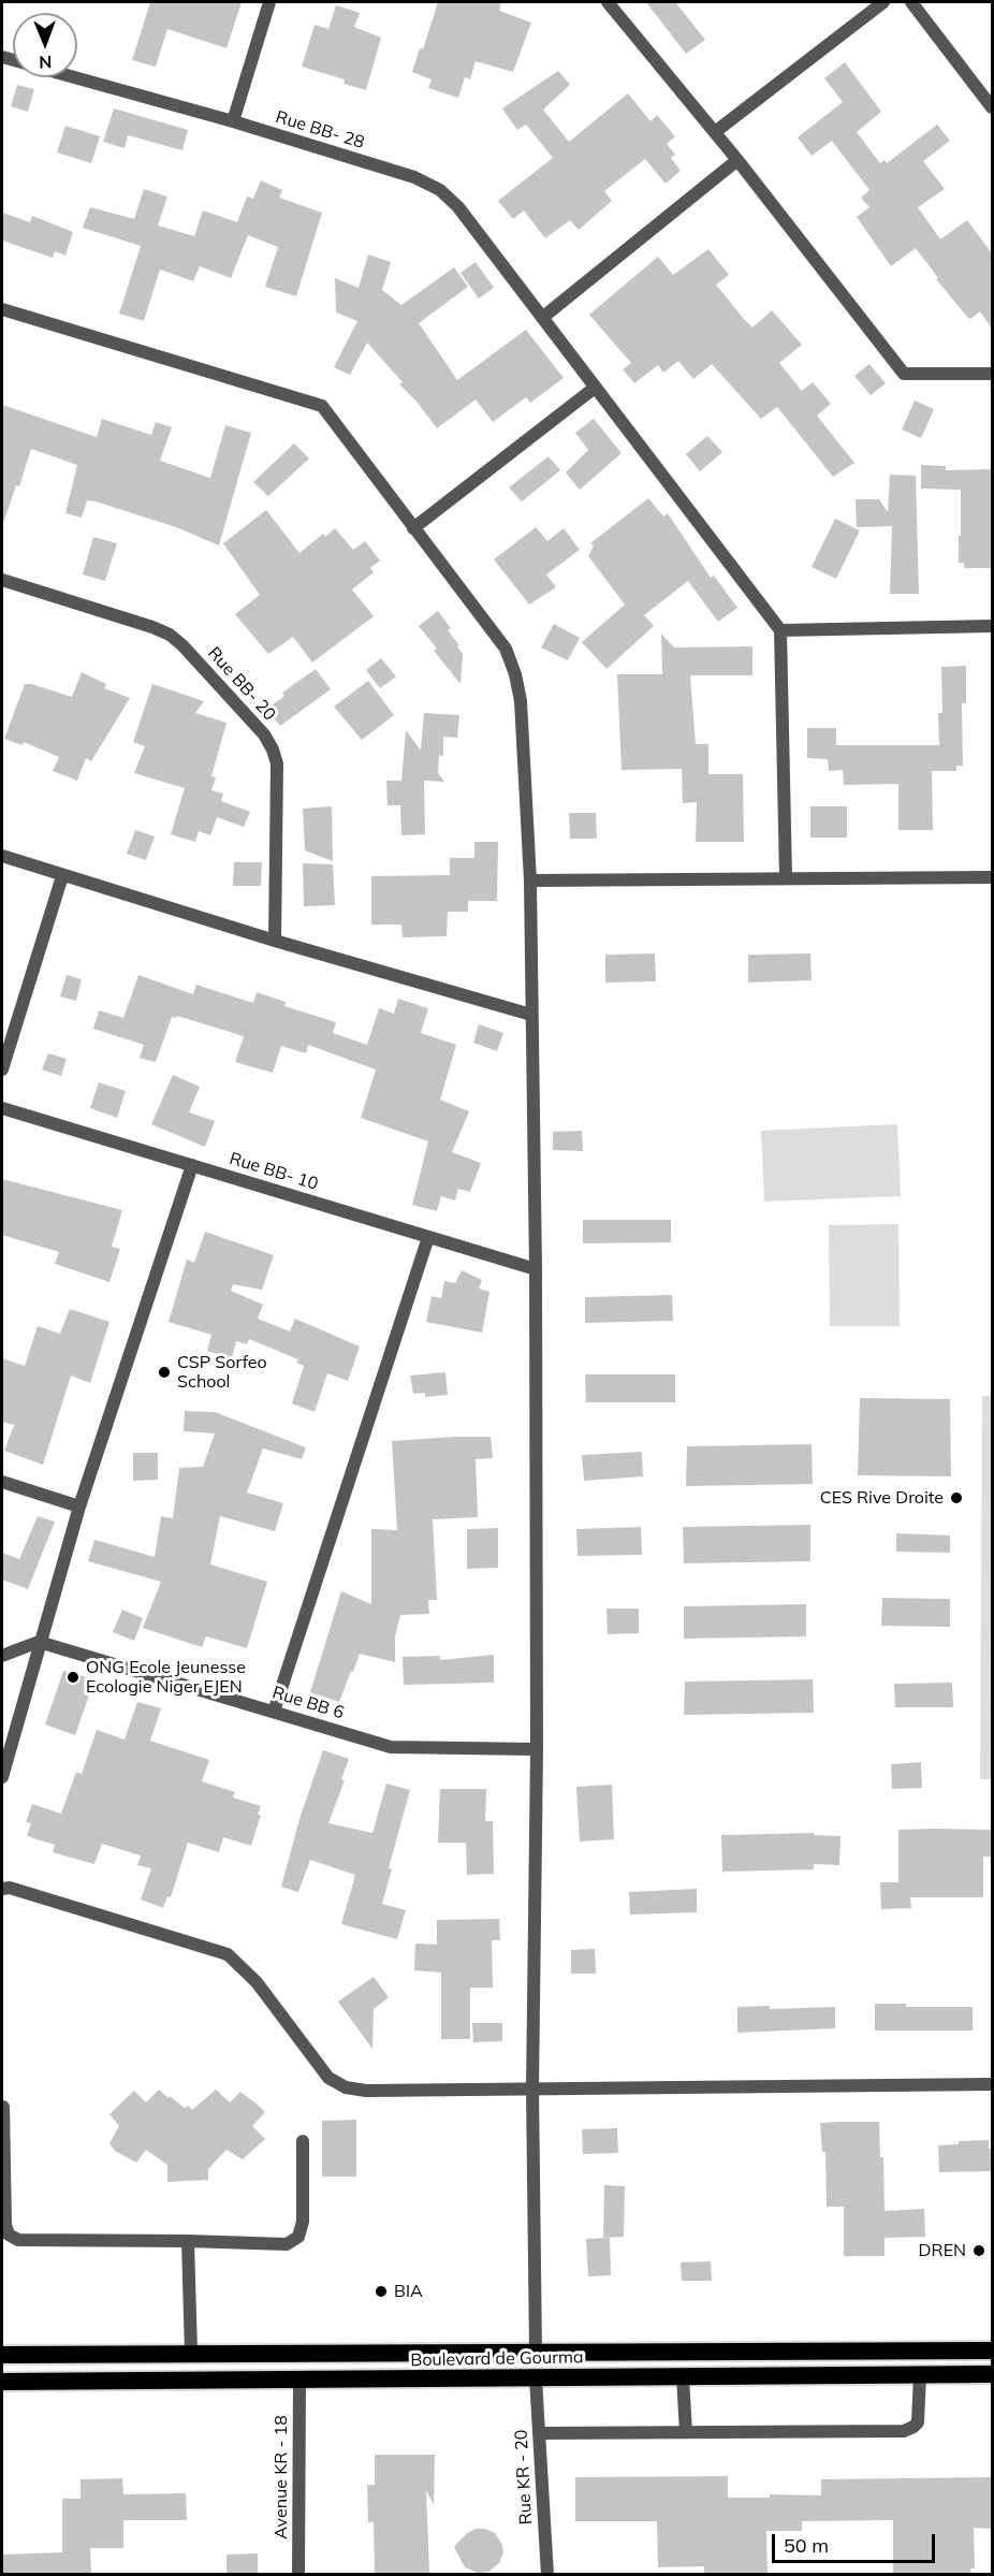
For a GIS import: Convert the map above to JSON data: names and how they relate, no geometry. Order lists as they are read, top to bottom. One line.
{"streets":{"highway":["Boulevard de Gourma"],"street":["Rue BB- 28","Rue BB- 20","Rue BB- 10","Rue BB 6","Avenue KR - 18","Rue KR - 20"]},"crossings":[["Boulevard de Gourma","Avenue KR - 18"],["Boulevard de Gourma","Rue KR - 20"]],"places":["CSP Sorfeo School","CES Rive Droite","ONG Ecole Jeunesse Ecologie Niger EJEN","DREN","BIA"],"scale_bar":"50 m","north":"bottom"}
